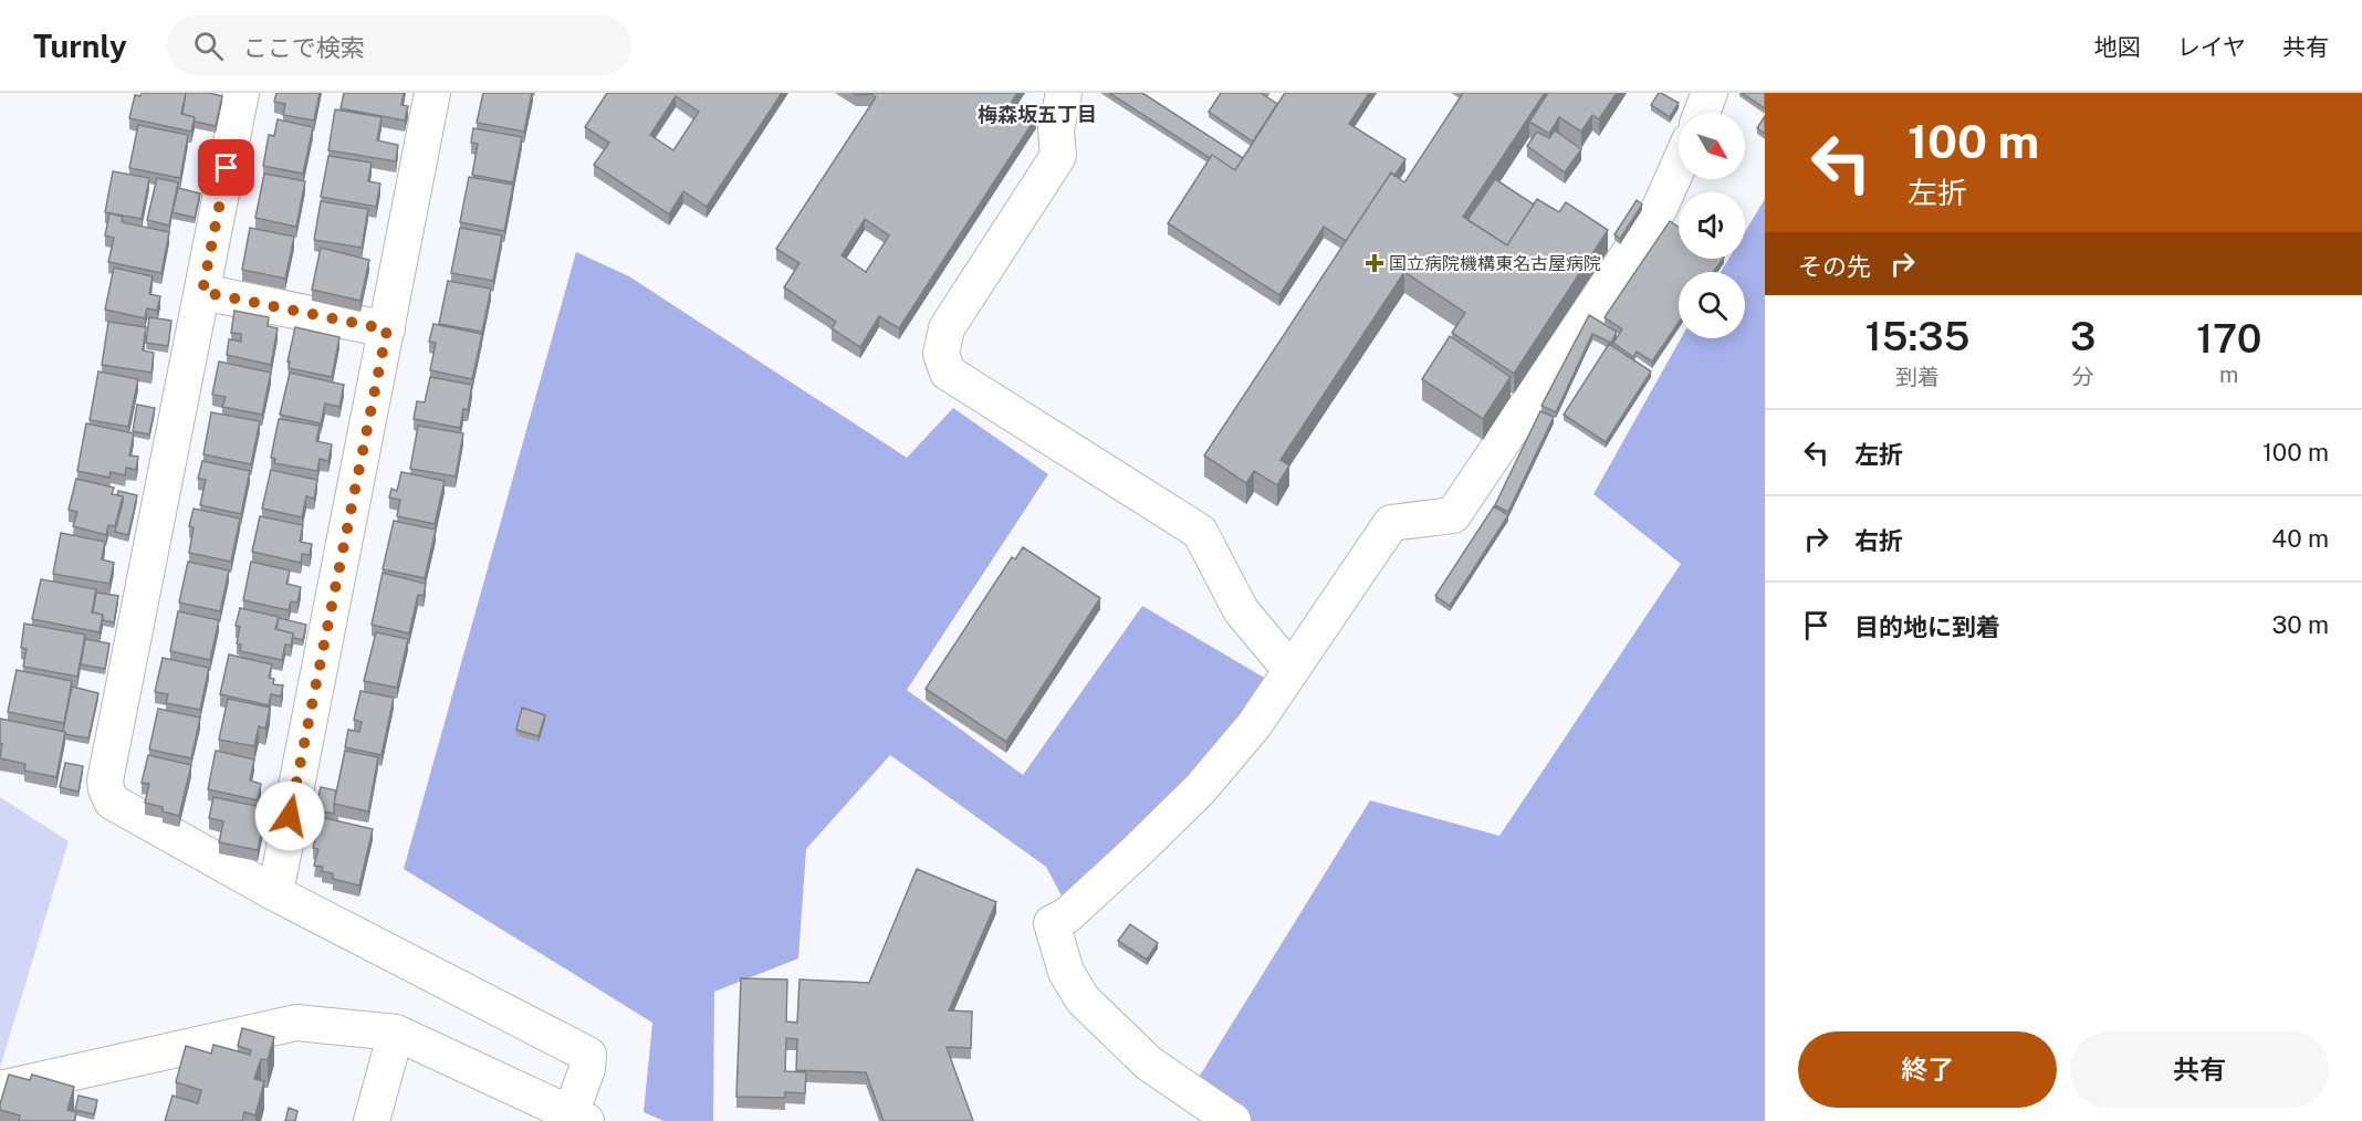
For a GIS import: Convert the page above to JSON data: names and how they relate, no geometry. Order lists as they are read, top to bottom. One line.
{"districts":["梅森坂五丁目"],"places":{"health":["国立病院機構東名古屋病院"]},"north":"bottom right","page":{"header":"Turnly","search":"ここで検索","nav":["地図","レイヤ","共有"],"turn":["100 m","左折"],"then":"その先","eta":["15:35","到着","3","分","170","m"],"list":[{"name":"左折","value":"100 m"},{"name":"右折","value":"40 m"},{"name":"目的地に到着","value":"30 m"}],"buttons":["終了","共有"]}}
